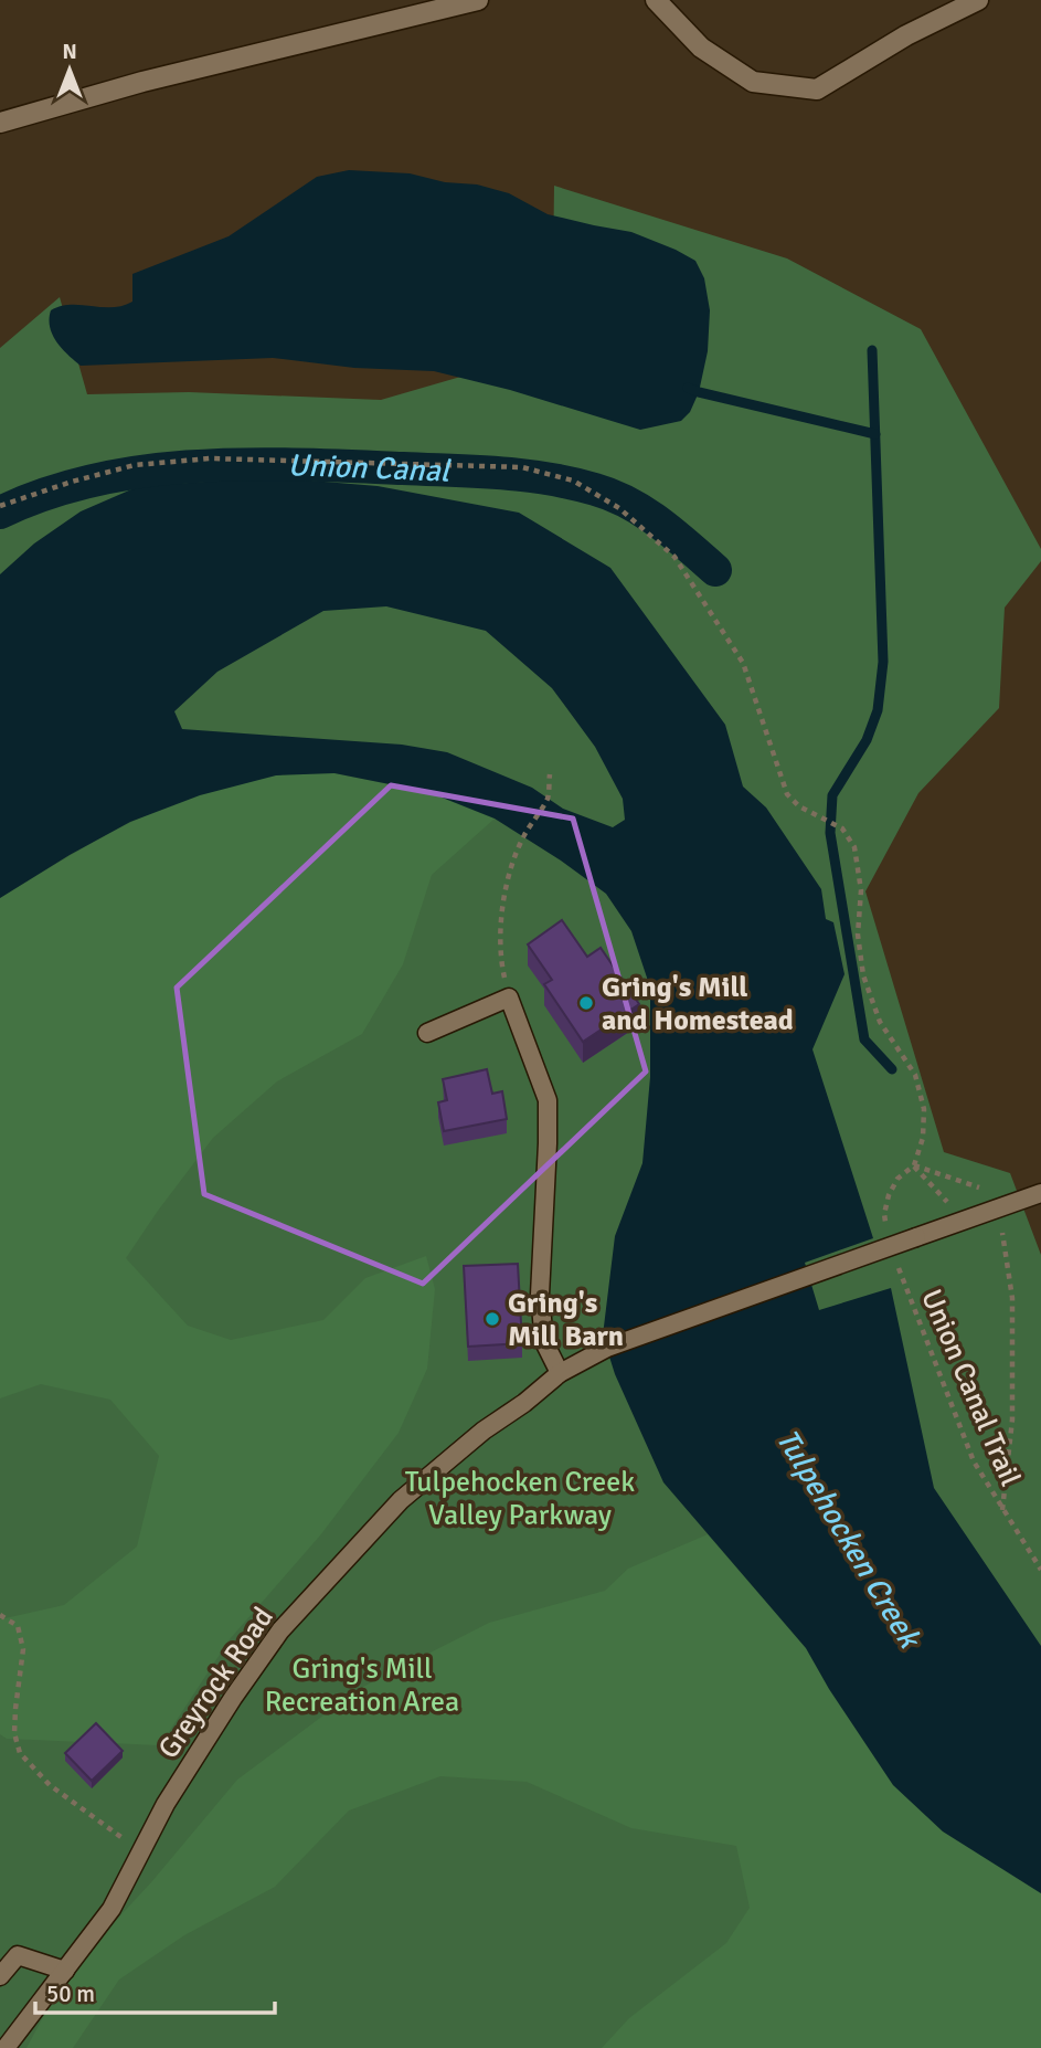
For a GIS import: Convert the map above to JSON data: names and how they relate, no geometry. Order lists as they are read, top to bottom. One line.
{"streets":{"lane":["Greyrock Road"],"path":["Union Canal Trail"]},"water":["Union Canal","Tulpehocken Creek"],"parks":["Tulpehocken Creek Valley Parkway","Gring's Mill Recreation Area"],"places":["Gring's Mill and Homestead","Gring's Mill Barn"],"scale_bar":"50 m","north":"top"}
